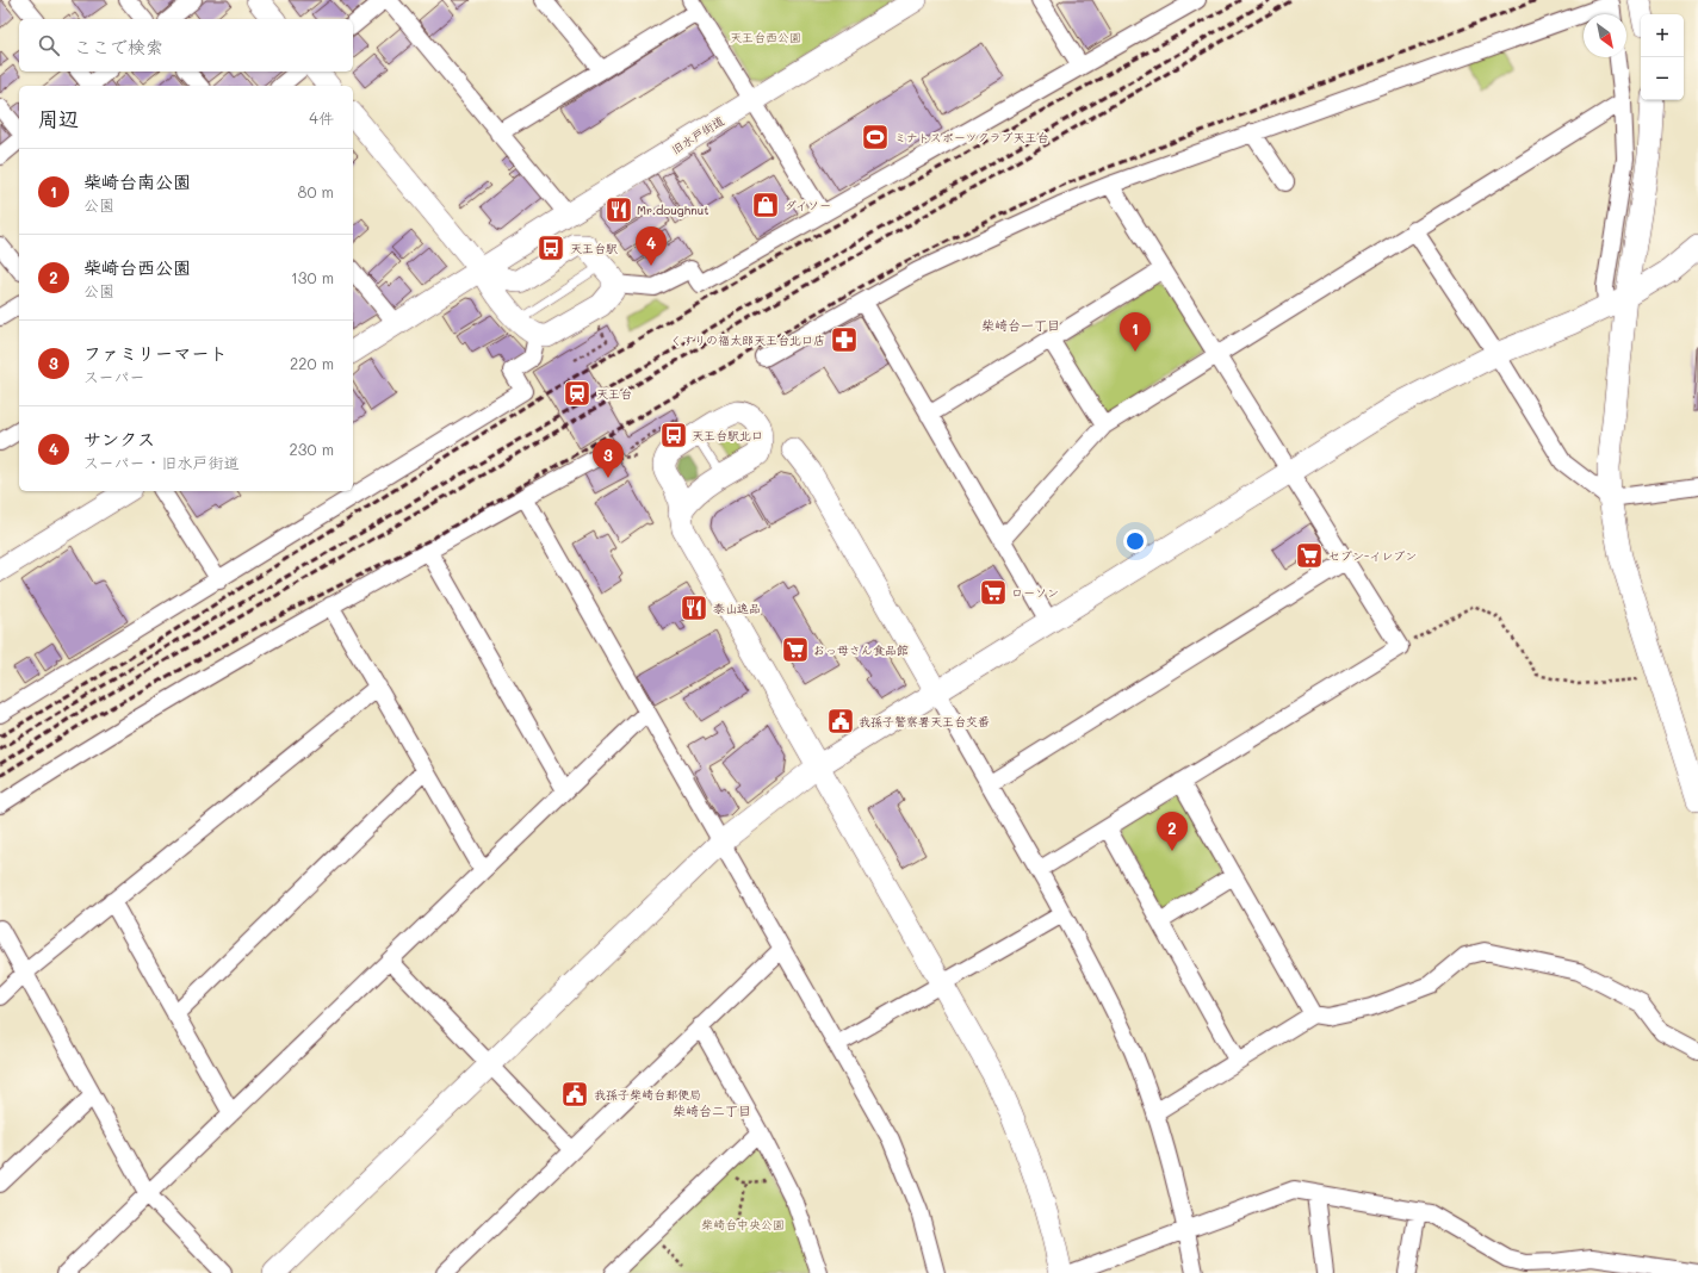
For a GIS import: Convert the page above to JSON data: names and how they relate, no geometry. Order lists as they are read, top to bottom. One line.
{"streets":{"street":["旧水戸街道"]},"districts":["柴崎台一丁目","柴崎台二丁目"],"parks":["天王台西公園","柴崎台中央公園"],"places":{"sports":["ミナトスポーツクラブ天王台"],"shop":["ダイソー"],"restaurant":["Mr.doughnut","泰山逸品"],"bus stop":["天王台駅","天王台駅北口"],"pharmacy":["くすりの福太郎天王台北口店"],"station":["天王台"],"supermarket":["セブン-イレブン","ローソン","おっ母さん食品館"],"public building":["我孫子警察署天王台交番","我孫子柴崎台郵便局"]},"north":"bottom right","page":{"map_buttons":["+","−"],"search":"ここで検索","heading":["周辺","4件"],"list":[{"mark":"1","name":"柴崎台南公園","note":"公園","value":"80 m"},{"mark":"2","name":"柴崎台西公園","note":"公園","value":"130 m"},{"mark":"3","name":"ファミリーマート","note":"スーパー","value":"220 m"},{"mark":"4","name":"サンクス","note":"スーパー · 旧水戸街道","value":"230 m"}],"pins":["4","1","3","2"]}}
